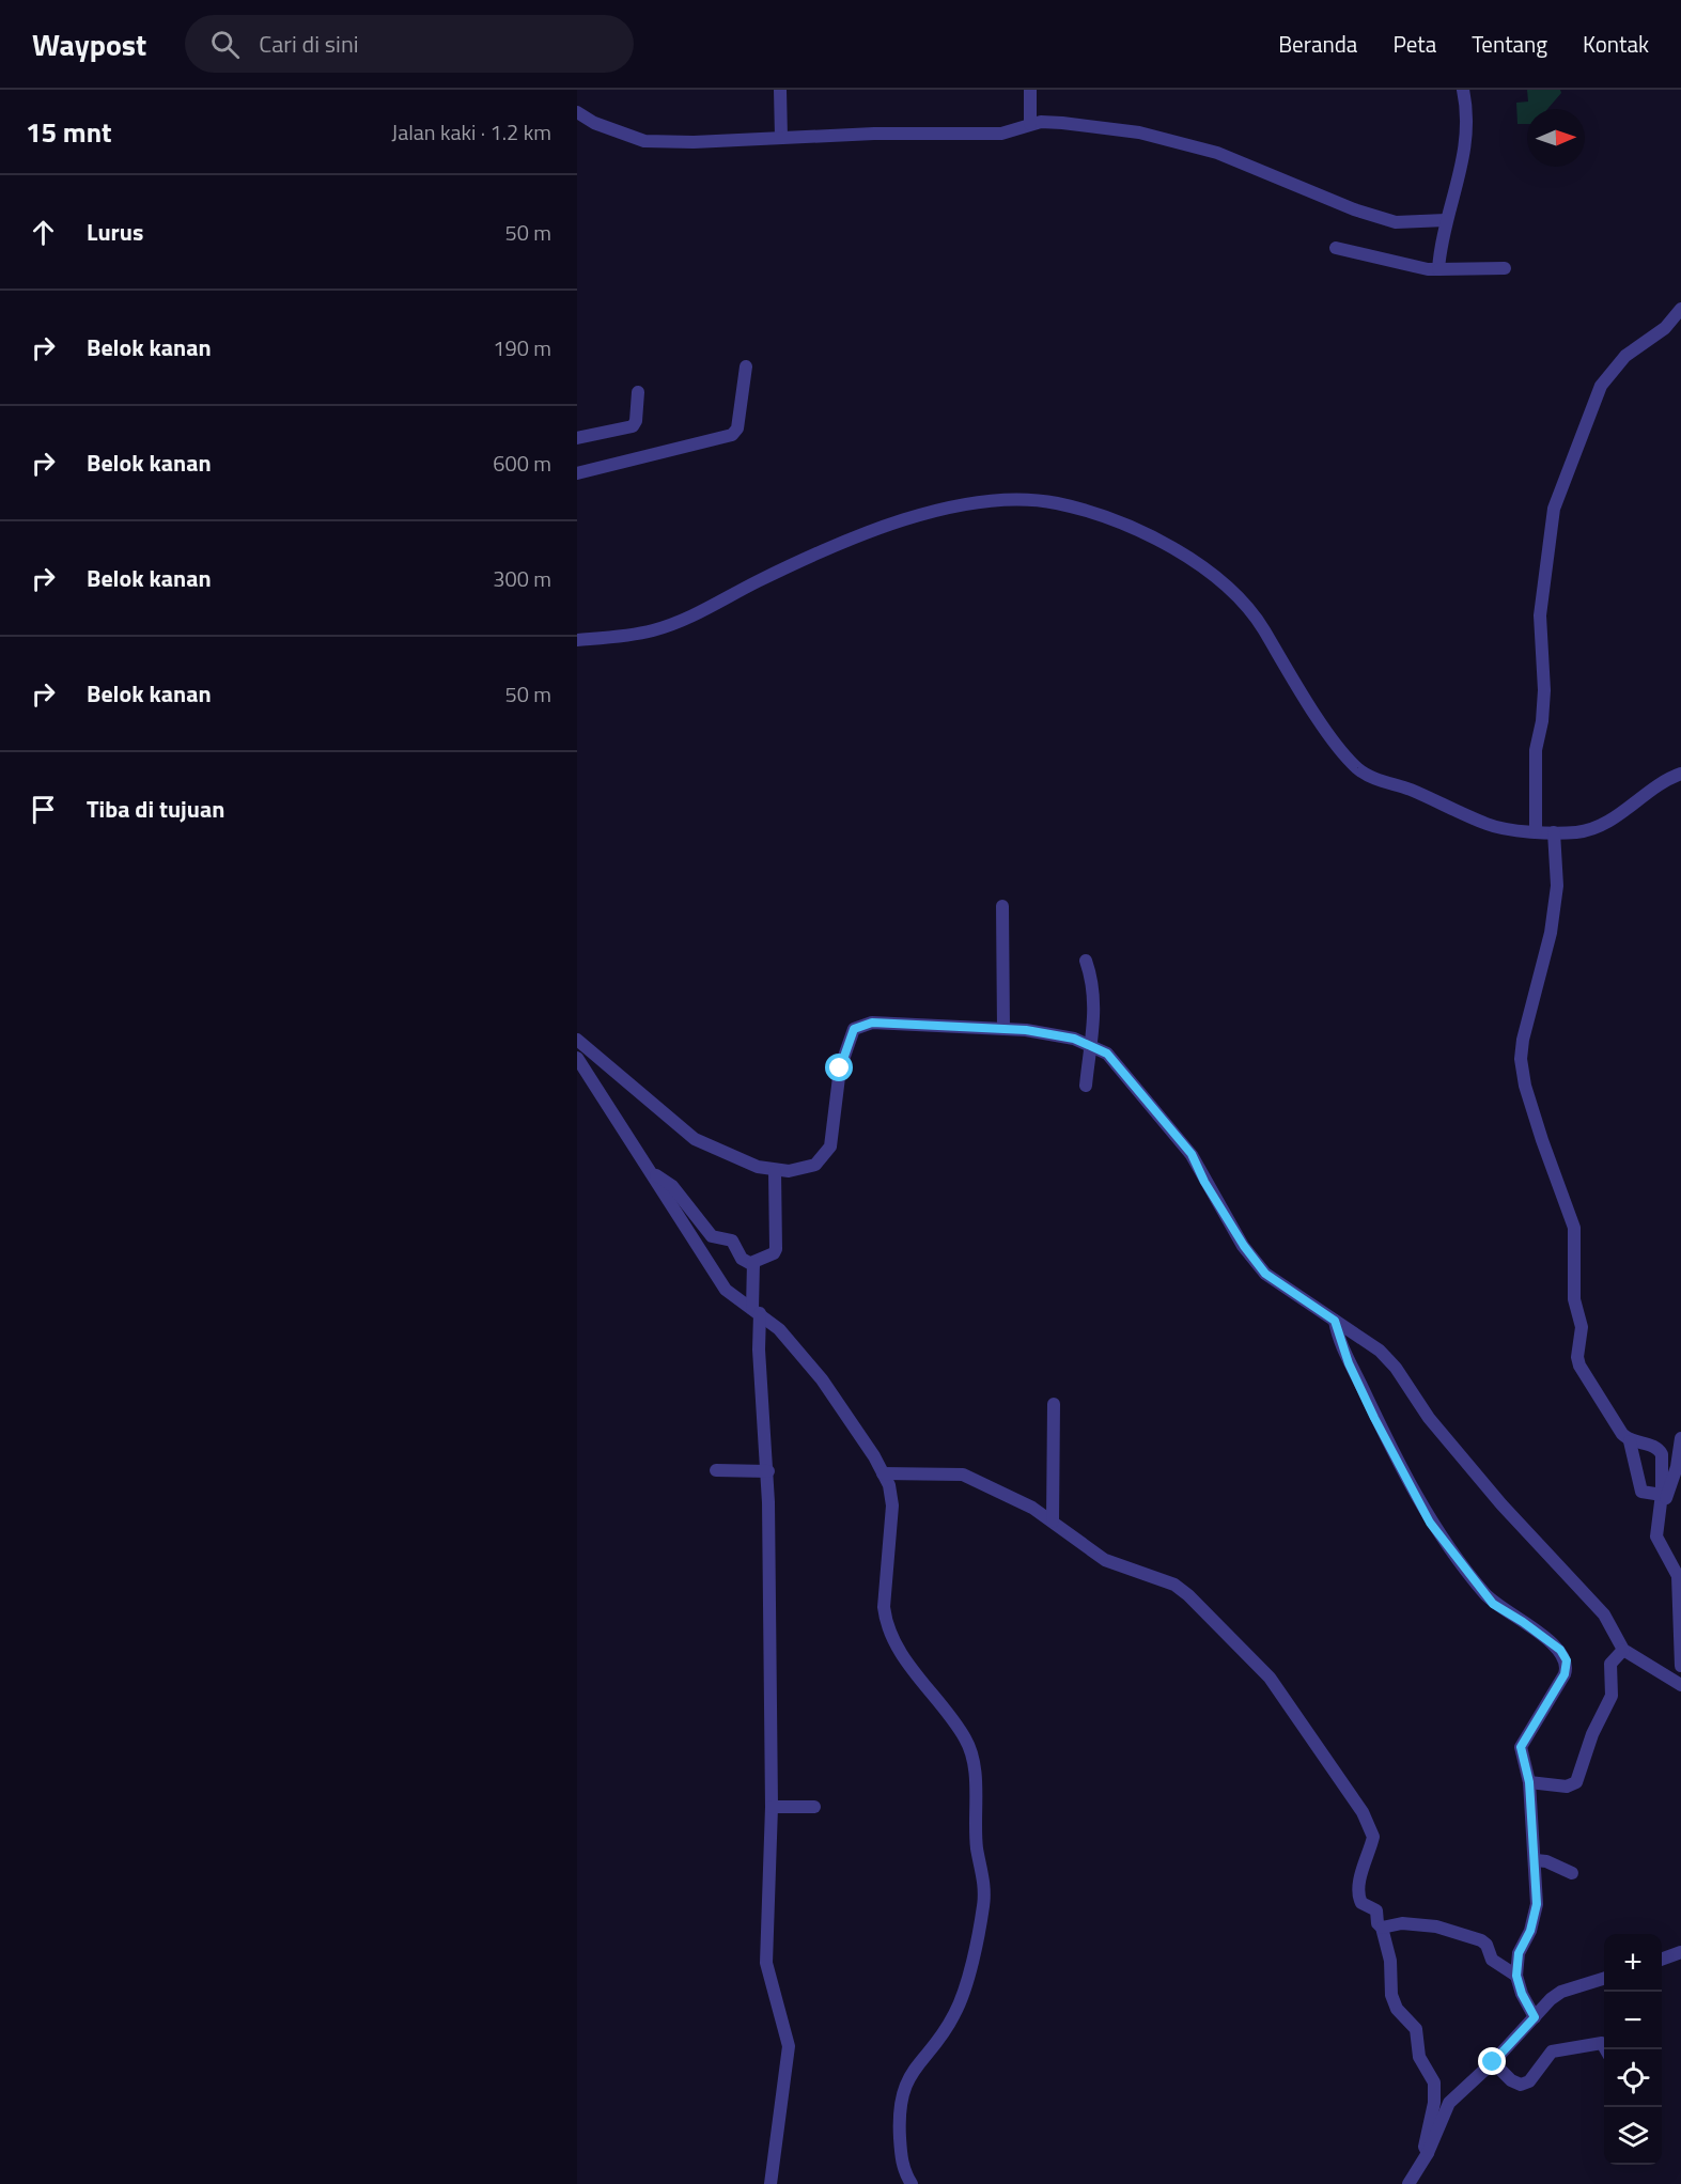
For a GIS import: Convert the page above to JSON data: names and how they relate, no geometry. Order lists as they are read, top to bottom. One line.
{"north":"right","page":{"header":"Waypost","search":"Cari di sini","nav":["Beranda","Peta","Tentang","Kontak"],"heading":["15 mnt","Jalan kaki · 1.2 km"],"list":[["Lurus","50 m"],["Belok kanan","190 m"],["Belok kanan","600 m"],["Belok kanan","300 m"],["Belok kanan","50 m"],"Tiba di tujuan"],"map_buttons":["+","−"]}}
